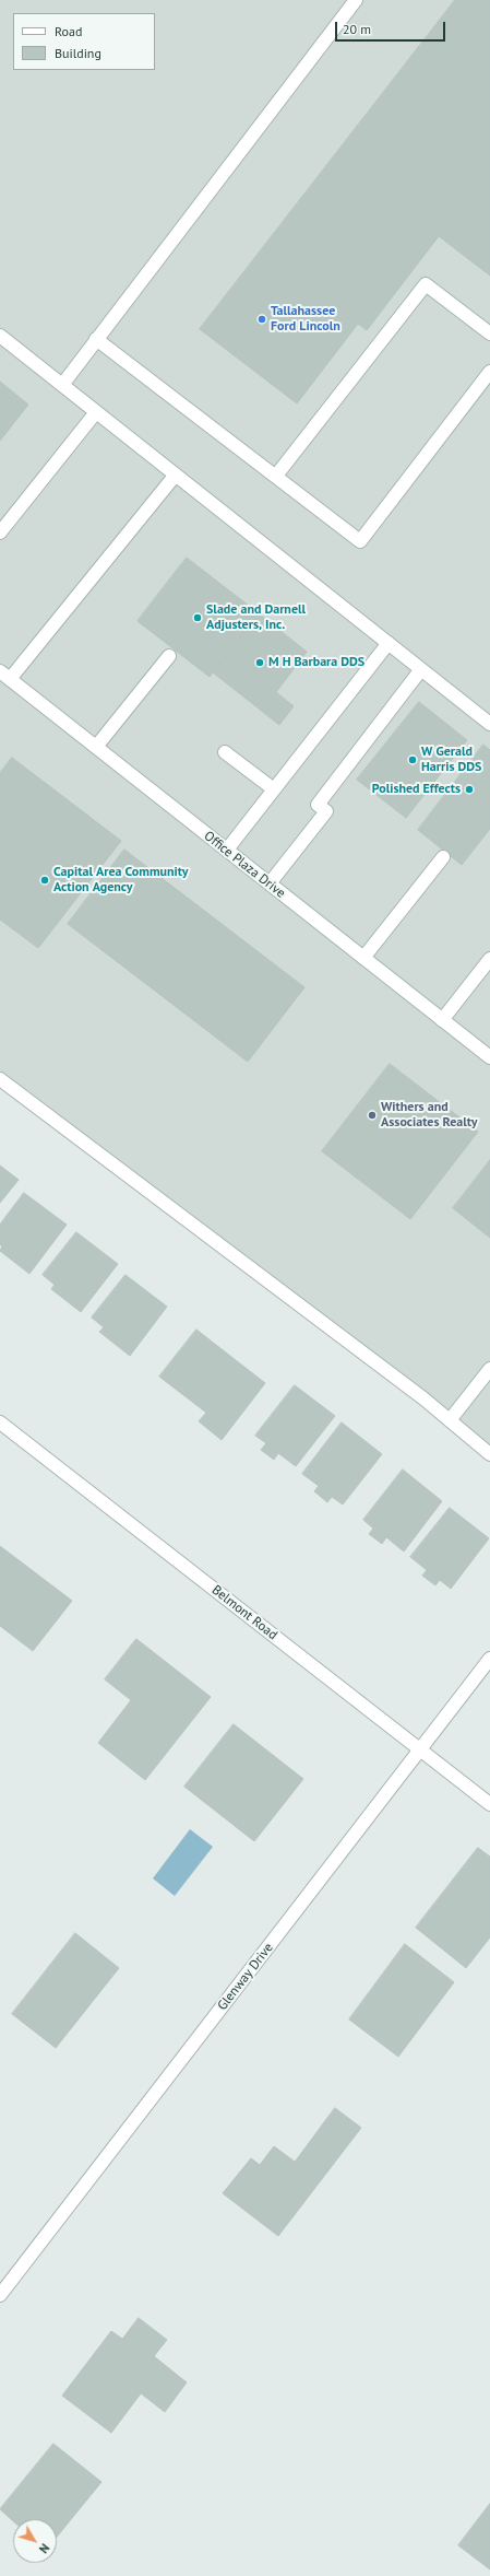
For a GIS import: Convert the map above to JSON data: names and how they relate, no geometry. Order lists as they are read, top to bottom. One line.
{"streets":{"street":["Office Plaza Drive","Belmont Road","Glenway Drive"]},"crossings":[["Belmont Road","Glenway Drive"]],"places":["Tallahassee Ford Lincoln","Slade and Darnell Adjusters, Inc.","M H Barbara DDS","W Gerald Harris DDS","Polished Effects","Capital Area Community Action Agency","Withers and Associates Realty"],"legend":["Road","Building"],"scale_bar":"20 m","north":"bottom right"}
